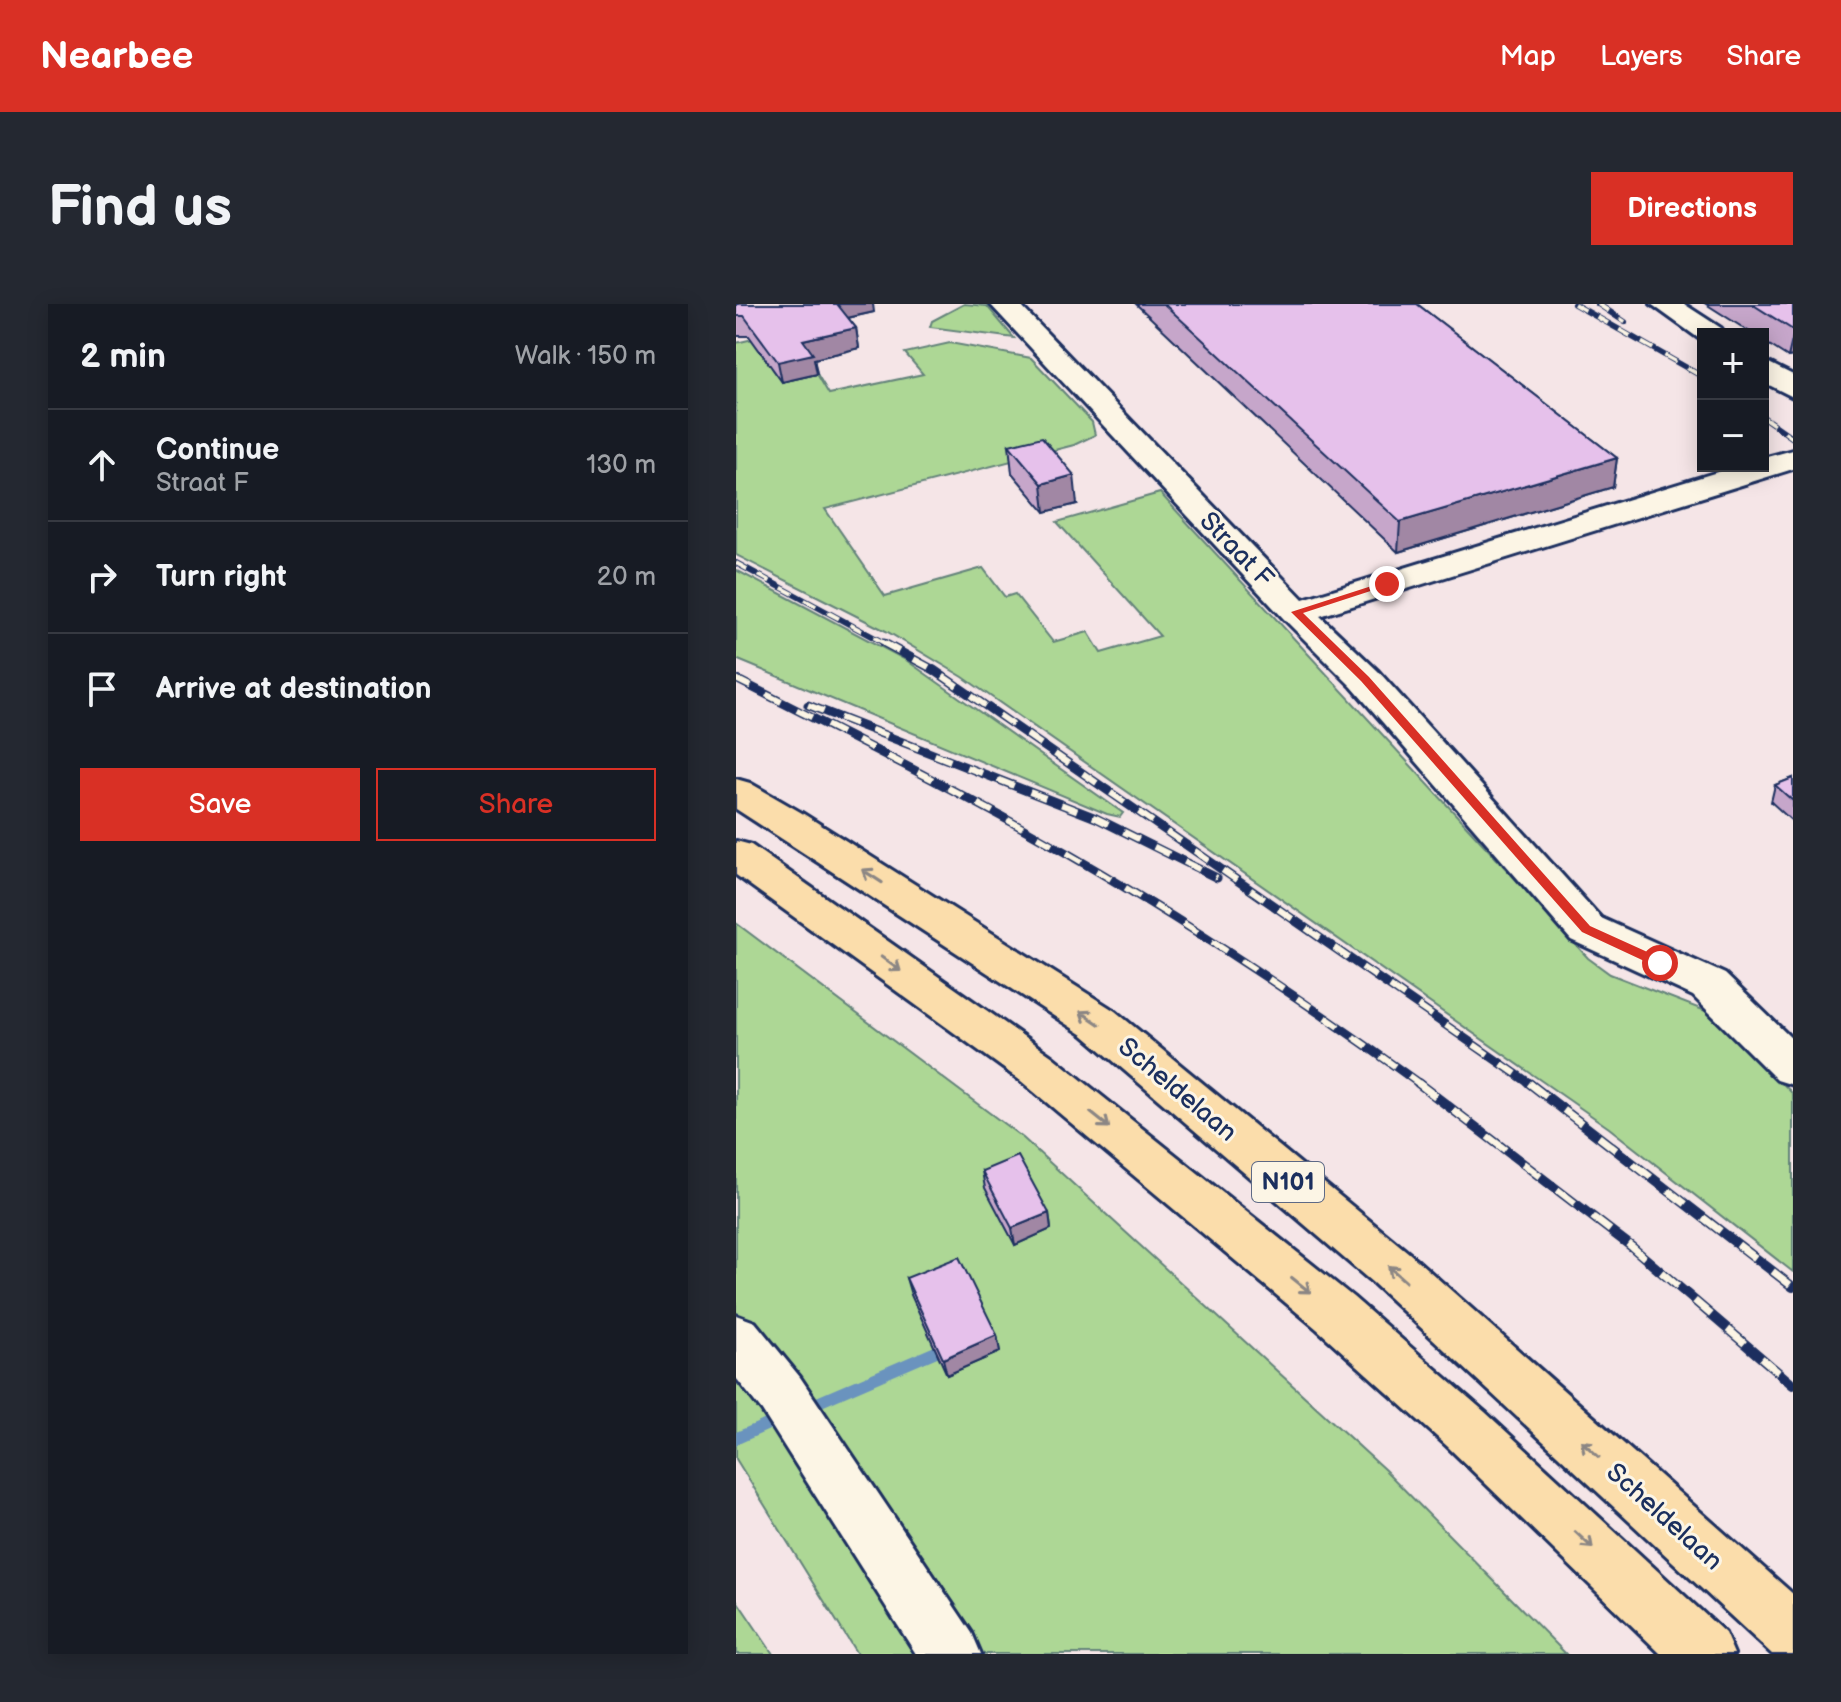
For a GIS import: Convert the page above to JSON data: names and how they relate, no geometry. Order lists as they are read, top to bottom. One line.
{"streets":{"main road":["Scheldelaan","N101"],"lane":["Straat F"]},"page":{"header":"Nearbee","nav":["Map","Layers","Share"],"buttons":["Directions",["Save","Share"]],"title":"Find us","heading":["2 min","Walk · 150 m"],"map_buttons":["+","−"],"list":[["Continue","Straat F","130 m"],["Turn right","20 m"],"Arrive at destination"]}}
